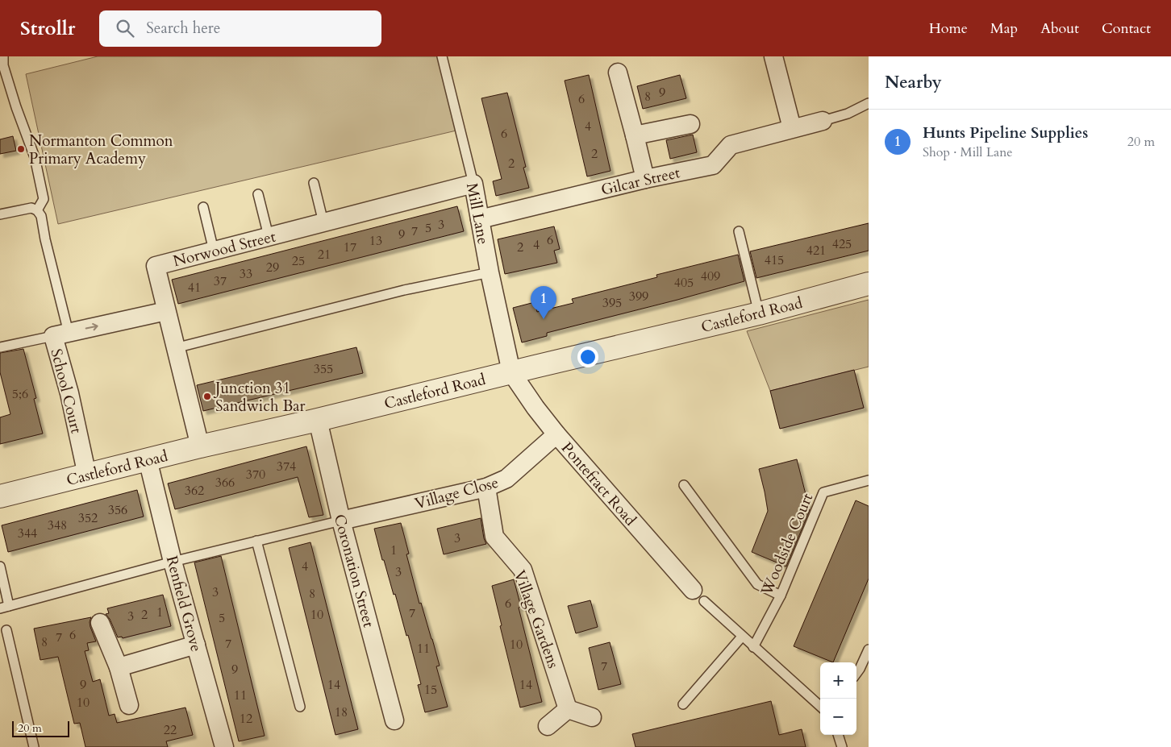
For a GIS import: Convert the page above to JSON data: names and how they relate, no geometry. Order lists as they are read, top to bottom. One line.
{"streets":{"street":["Gilcar Street","Mill Lane","Norwood Street","Castleford Road","School Court","Pontefract Road","Village Close","Coronation Street","Renfield Grove","Village Gardens"],"lane":["Woodside Court"]},"crossings":[["Gilcar Street","Mill Lane"],["Mill Lane","Norwood Street"],["Mill Lane","Castleford Road"],["Mill Lane","Pontefract Road"],["Norwood Street","Castleford Road"],["Castleford Road","School Court"],["Castleford Road","Pontefract Road"],["Castleford Road","Coronation Street"],["Castleford Road","Renfield Grove"],["Pontefract Road","Village Close"],["Pontefract Road","Woodside Court"],["Village Close","Coronation Street"],["Village Close","Village Gardens"]],"places":["Normanton Common Primary Academy","Junction 31 Sandwich Bar"],"house_numbers":["9","8","6","4","6","2","2","3","5","7","9","6","13","425","4","17","2","421","21","415","25","29","33","409","37","405","41","399","395","355","5;6","374","370","366","362","356","352","348","344","3","1","4","3","3","8","6","1","7","2","10","3","5","6","7","8","7","10","11","7","9","9","14","14","15","11","10","18","12","22"],"scale_bar":"20 m","page":{"header":"Strollr","search":"Search here","nav":["Home","Map","About","Contact"],"heading":"Nearby","list":[{"mark":"1","name":"Hunts Pipeline Supplies","note":"Shop · Mill Lane","value":"20 m"}],"pins":"1","map_buttons":["+","−"],"scale":"20 m"}}
